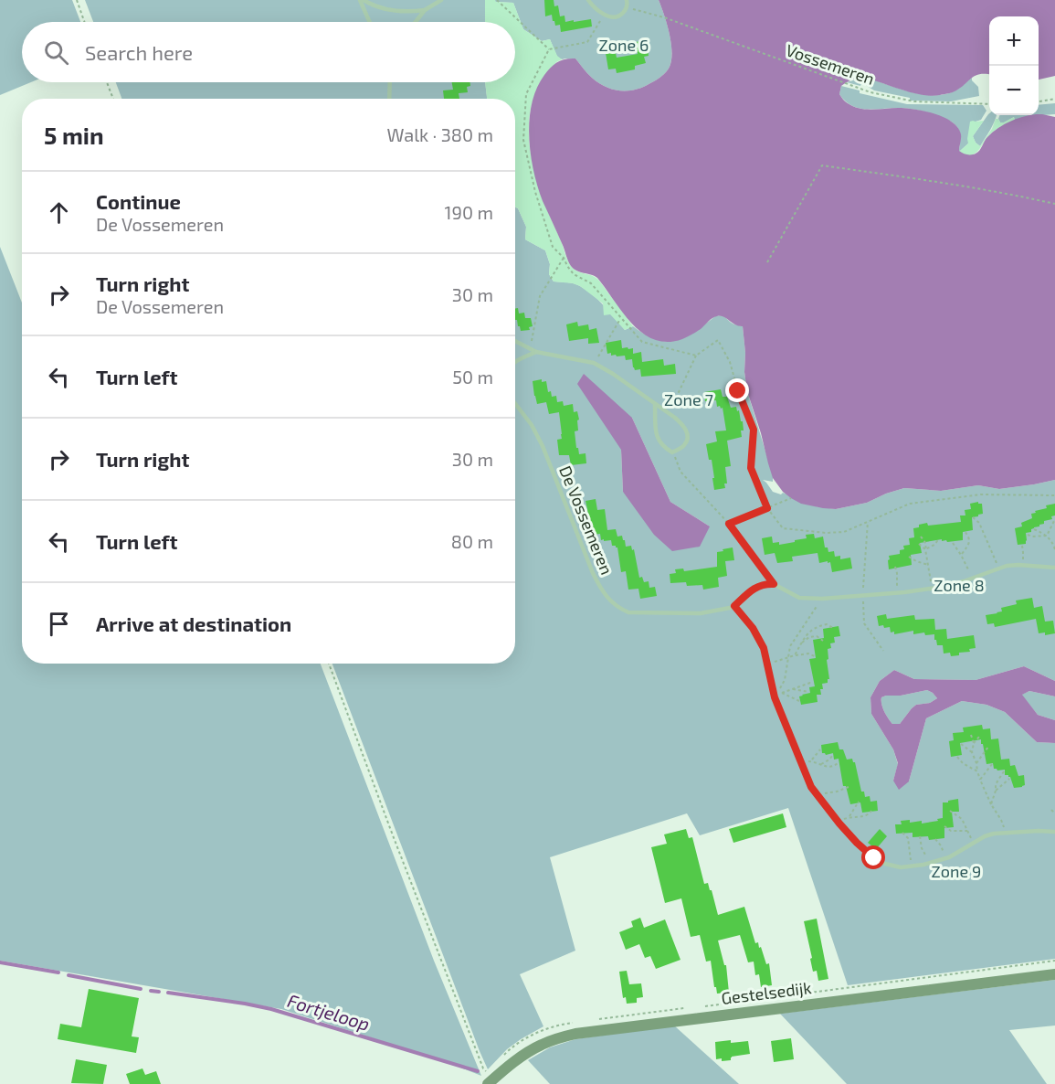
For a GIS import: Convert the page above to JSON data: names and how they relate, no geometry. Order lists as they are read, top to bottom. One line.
{"streets":{"main road":["Gestelsedijk"],"lane":["De Vossemeren"],"path":["Vossemeren"]},"water":["Fortjeloop"],"parks":["Zone 6","Zone 7","Zone 8","Zone 9"],"page":{"map_buttons":["+","−"],"search":"Search here","heading":["5 min","Walk · 380 m"],"list":[["Continue","De Vossemeren","190 m"],["Turn right","De Vossemeren","30 m"],["Turn left","50 m"],["Turn right","30 m"],["Turn left","80 m"],"Arrive at destination"]}}
